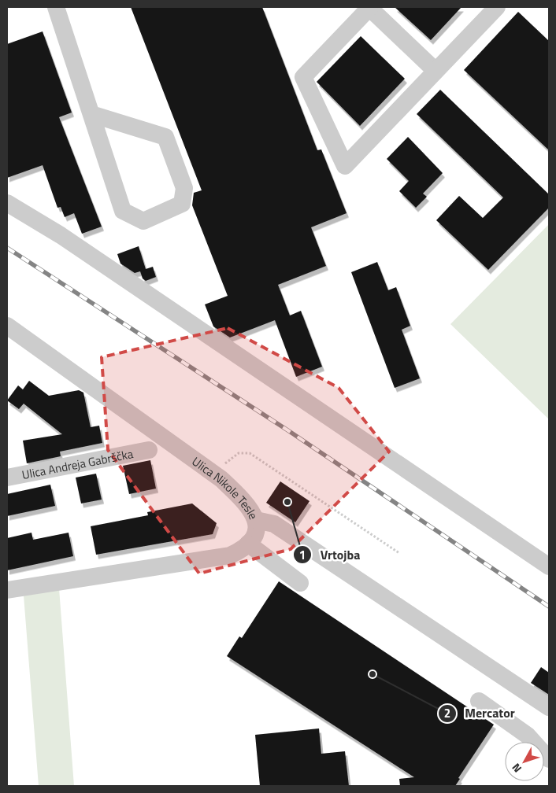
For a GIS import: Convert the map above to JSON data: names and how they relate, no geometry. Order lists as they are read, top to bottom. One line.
{"streets":{"street":["Ulica Andreja Gabrščka","Ulica Nikole Tesle"]},"places":["Vrtojba","Mercator"],"north":"bottom left"}
